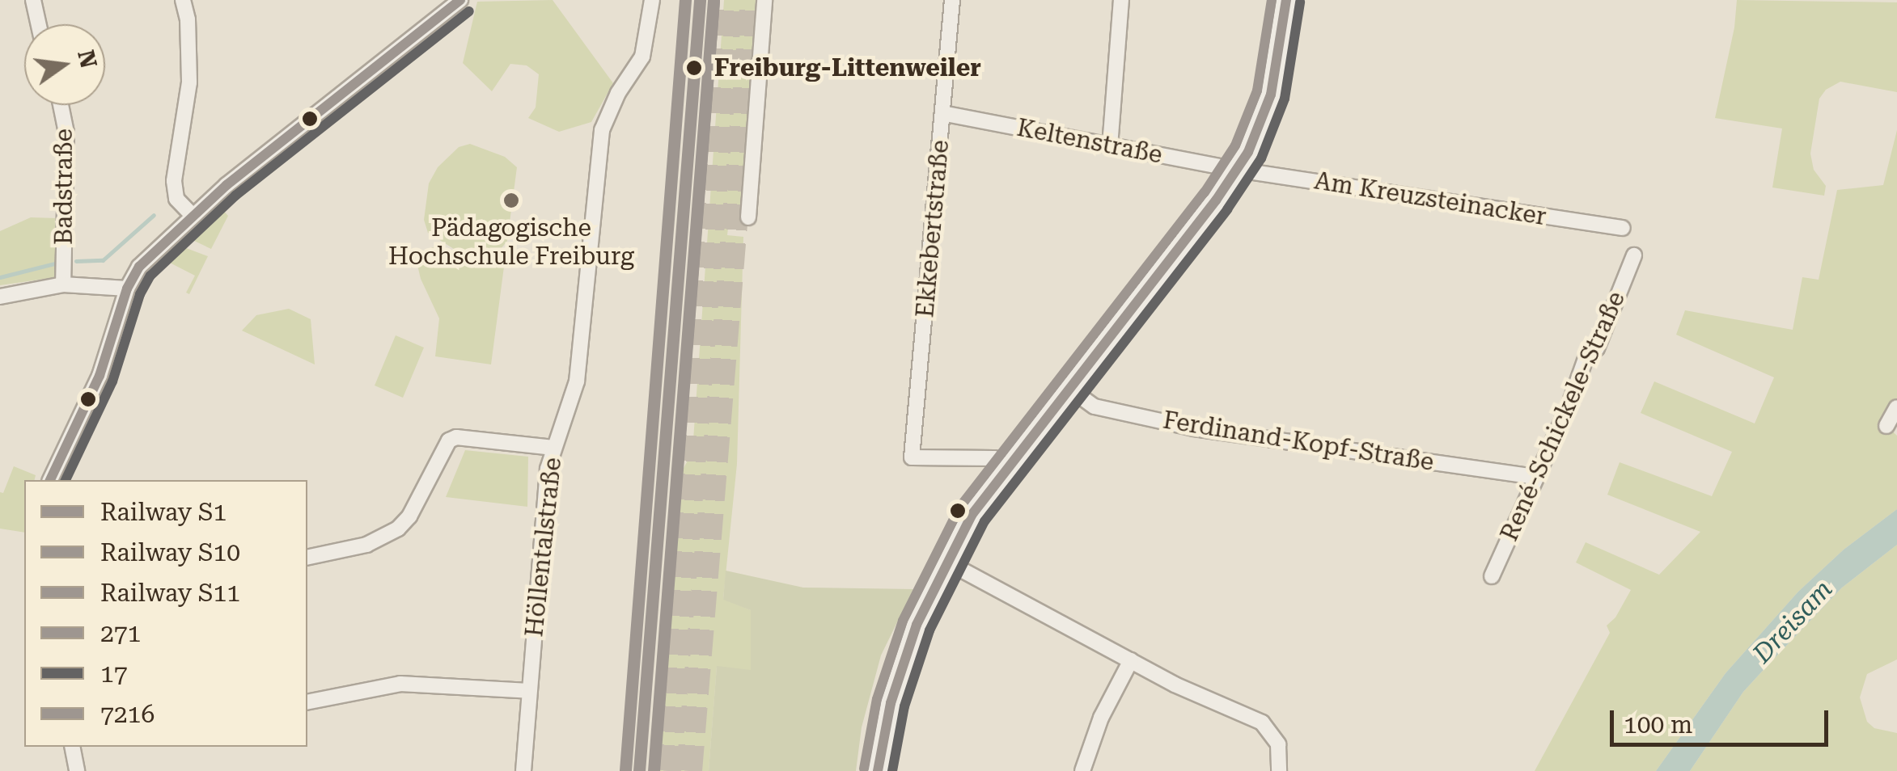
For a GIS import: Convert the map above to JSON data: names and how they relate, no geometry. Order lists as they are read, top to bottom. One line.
{"streets":{"street":["Keltenstraße","Badstraße","Am Kreuzsteinacker","Ekkebertstraße","René-Schickele-Straße","Ferdinand-Kopf-Straße","Höllentalstraße"]},"crossings":[["Keltenstraße","Am Kreuzsteinacker"],["Keltenstraße","Ekkebertstraße"],["René-Schickele-Straße","Ferdinand-Kopf-Straße"]],"water":["Dreisam"],"places":["Freiburg-Littenweiler","Pädagogische Hochschule Freiburg"],"lines":["rail line S1","rail line S11","transit line 271","transit line 7216","rail line S10","transit line 17"],"legend":["Railway S1","Railway S10","Railway S11","271","17","7216"],"scale_bar":"100 m","north":"right"}
